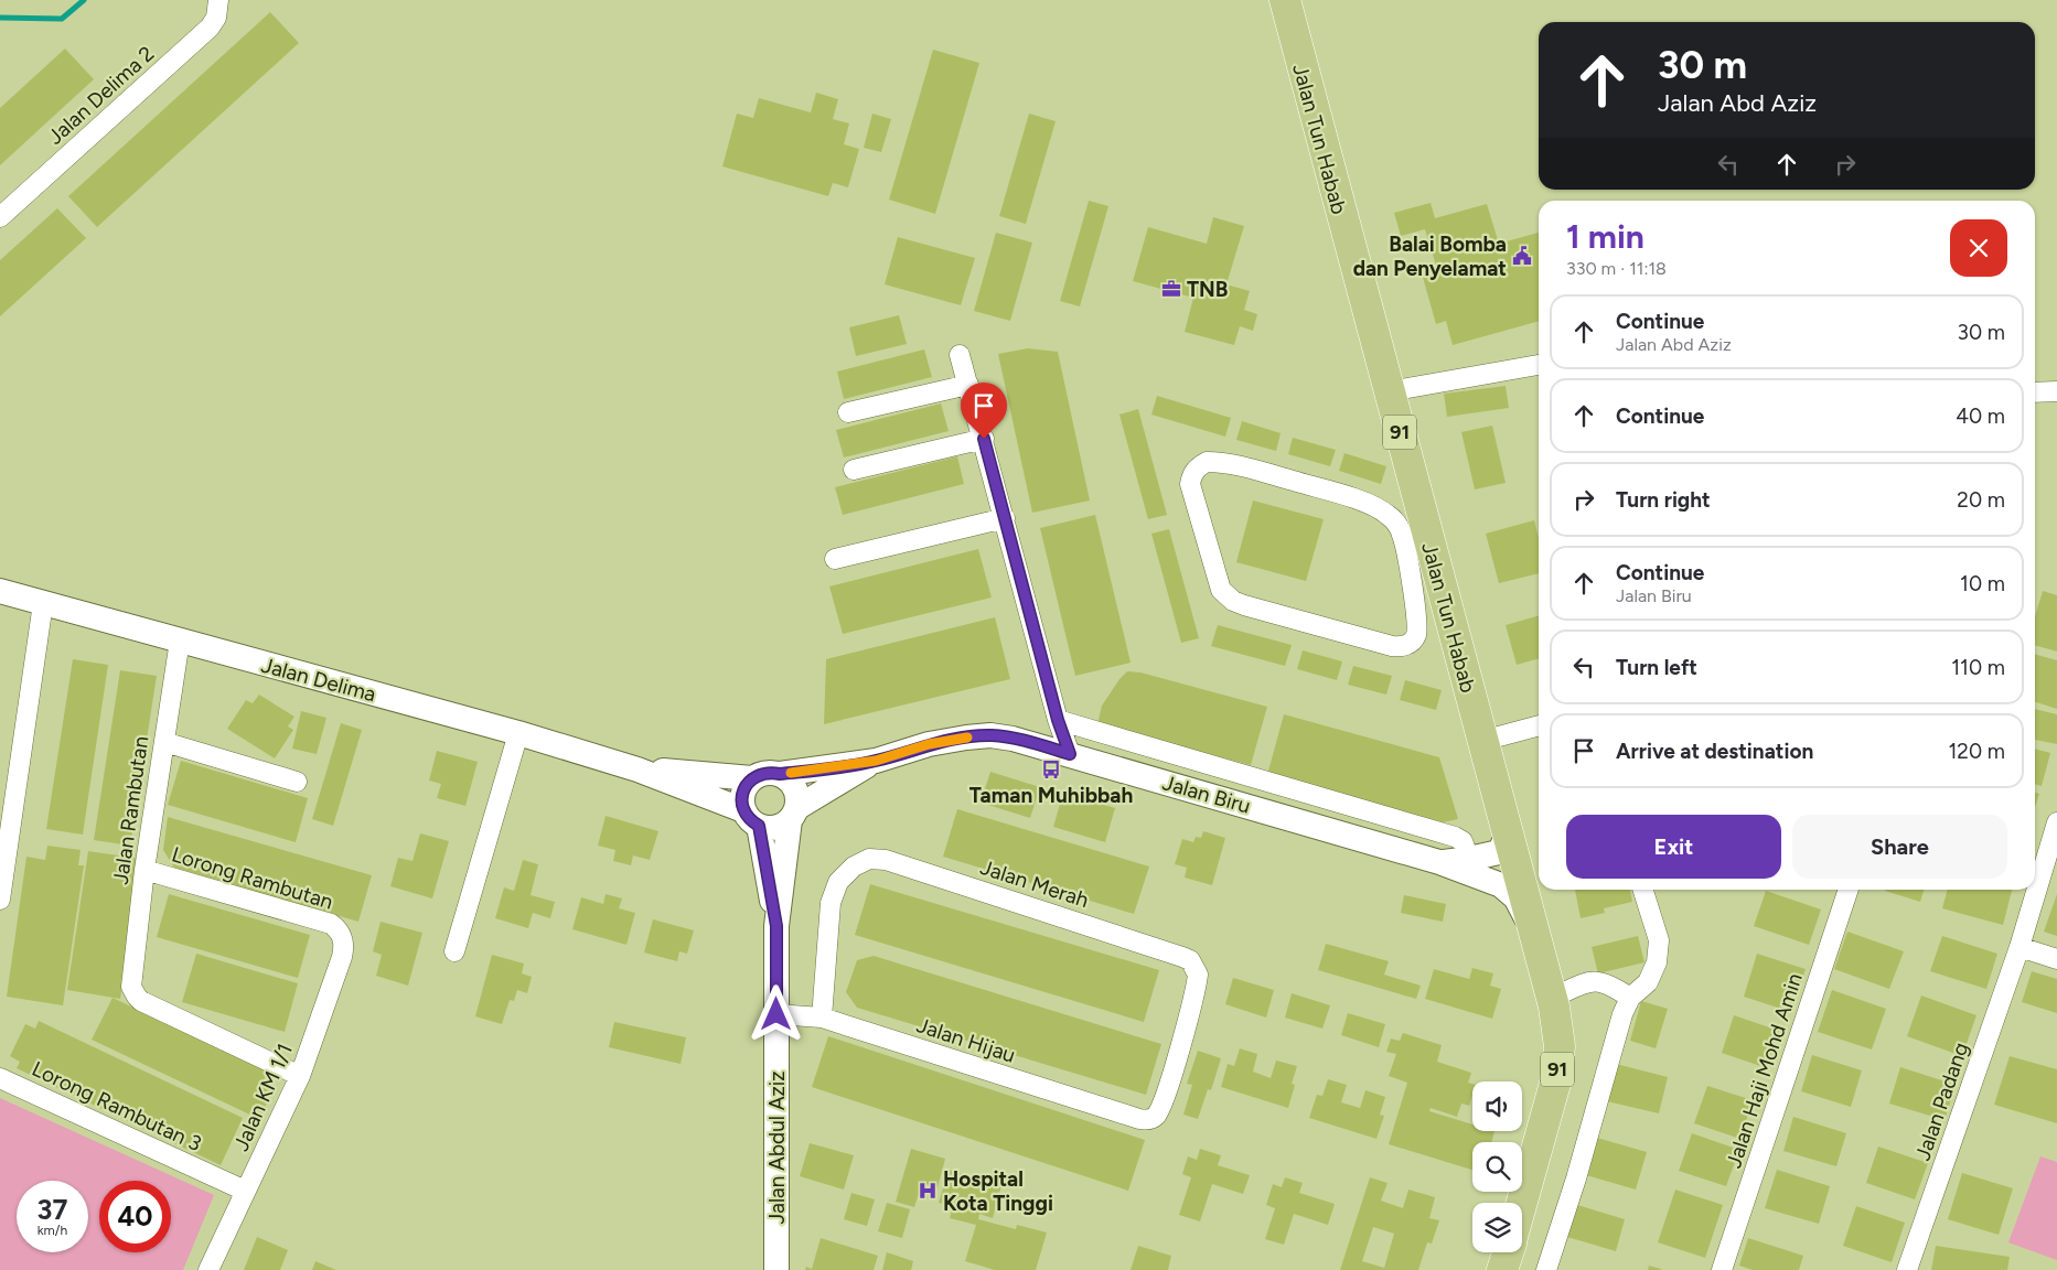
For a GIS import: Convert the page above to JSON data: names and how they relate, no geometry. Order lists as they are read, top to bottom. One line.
{"streets":{"highway":["Jalan Tun Habab","91"],"street":["Jalan Delima 2","Jalan Delima","Jalan Biru","Jalan Rambutan","Lorong Rambutan","Jalan Merah","Jalan Hijau","Jalan Haji Mohd Amin","Jalan KM 1/1","Jalan Padang","Lorong Rambutan 3","Jalan Abdul Aziz"]},"crossings":[["Jalan Tun Habab","Jalan Biru"],["Jalan Delima","Jalan Biru"],["Jalan Delima","Jalan Rambutan"],["Jalan Rambutan","Lorong Rambutan"],["Jalan Rambutan","Jalan KM 1/1"],["Lorong Rambutan","Jalan KM 1/1"],["Jalan Merah","Jalan Hijau"],["Jalan Hijau","Jalan Abdul Aziz"],["Jalan KM 1/1","Lorong Rambutan 3"]],"places":{"public building":["Balai Bomba dan Penyelamat"],"office":["TNB"],"bus stop":["Taman Muhibbah"],"hospital":["Hospital Kota Tinggi"]},"page":{"turn":["30 m","Jalan Abd Aziz"],"heading":["1 min","330 m · 11:18"],"list":[{"name":"Continue","note":"Jalan Abd Aziz","value":"30 m"},{"name":"Continue","value":"40 m"},{"name":"Turn right","value":"20 m"},{"name":"Continue","note":"Jalan Biru","value":"10 m"},{"name":"Turn left","value":"110 m"},{"name":"Arrive at destination","value":"120 m"}],"buttons":["Exit","Share"],"speed":"37 km/h","limit":"40"}}
